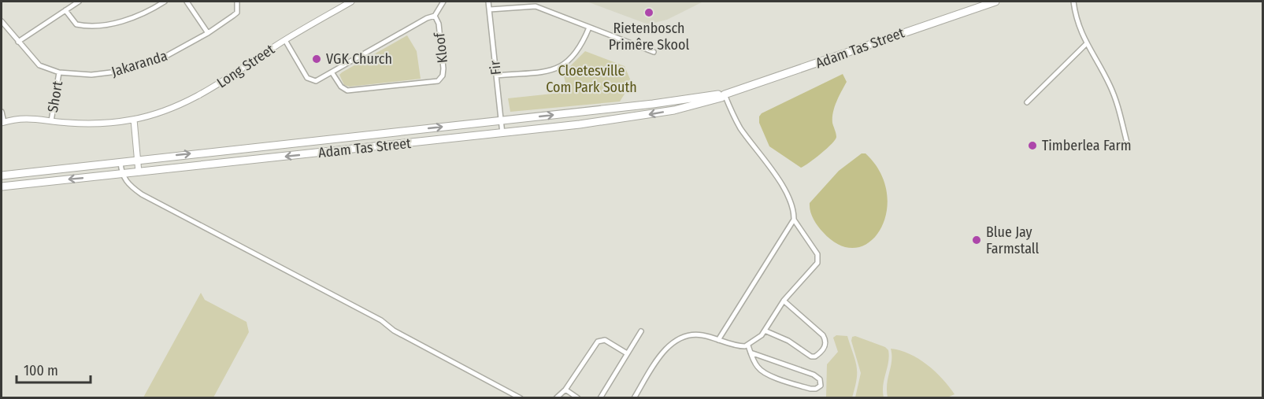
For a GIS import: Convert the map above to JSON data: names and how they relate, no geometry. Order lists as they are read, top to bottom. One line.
{"streets":{"main road":["Adam Tas Street"],"street":["Kloof","Jakaranda","Long Street","Fir","Short"]},"crossings":[["Kloof","Long Street"],["Adam Tas Street","Fir"],["Jakaranda","Short"],["Long Street","Short"]],"parks":["Cloetesville Com Park South"],"places":["Rietenbosch Primêre Skool","VGK Church","Timberlea Farm","Blue Jay Farmstall"],"scale_bar":"100 m"}
